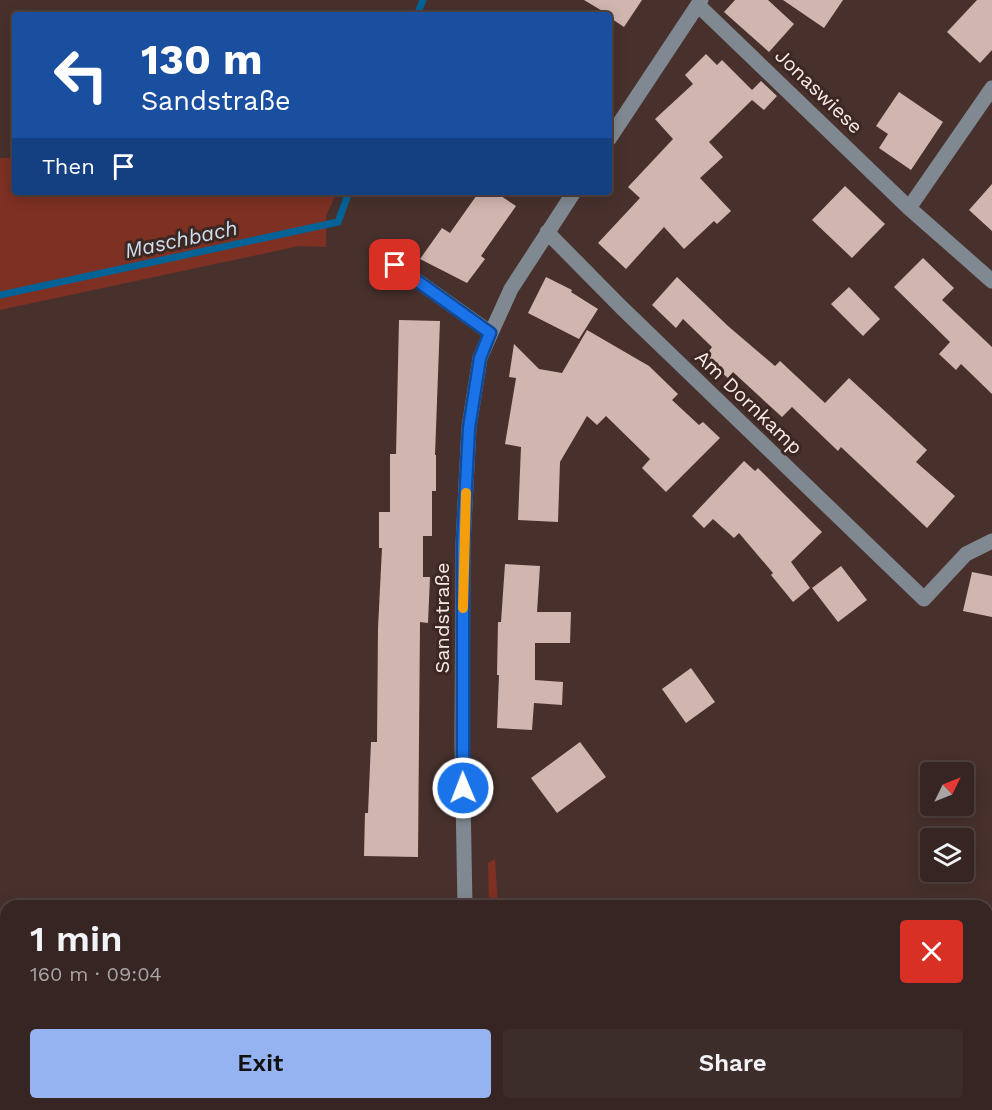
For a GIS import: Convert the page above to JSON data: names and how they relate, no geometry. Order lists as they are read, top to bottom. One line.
{"streets":{"street":["Jonaswiese","Am Dornkamp","Sandstraße"]},"crossings":[["Am Dornkamp","Sandstraße"]],"water":["Maschbach"],"north":"top right","page":{"turn":["130 m","Sandstraße"],"then":"Then","heading":["1 min","160 m · 09:04"],"buttons":["Exit","Share"]}}
